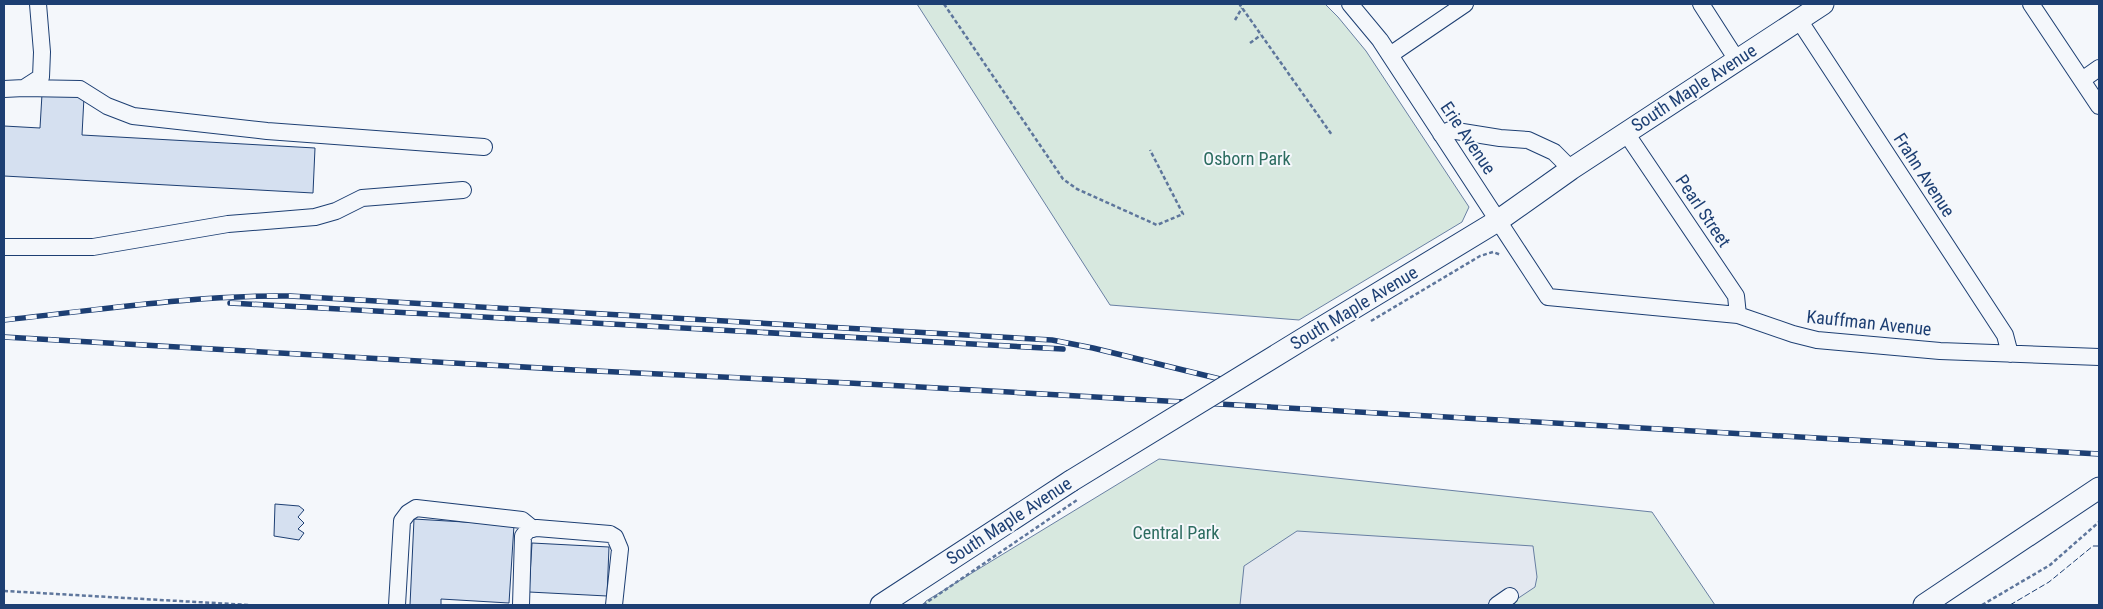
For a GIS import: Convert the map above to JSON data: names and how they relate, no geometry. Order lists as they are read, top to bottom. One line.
{"streets":{"main road":["South Maple Avenue"],"street":["Erie Avenue","Frahn Avenue","Pearl Street","Kauffman Avenue"]},"crossings":[["South Maple Avenue","Erie Avenue"],["South Maple Avenue","Frahn Avenue"],["South Maple Avenue","Pearl Street"],["Erie Avenue","Kauffman Avenue"],["Frahn Avenue","Kauffman Avenue"],["Pearl Street","Kauffman Avenue"]],"parks":["Osborn Park","Central Park"]}
